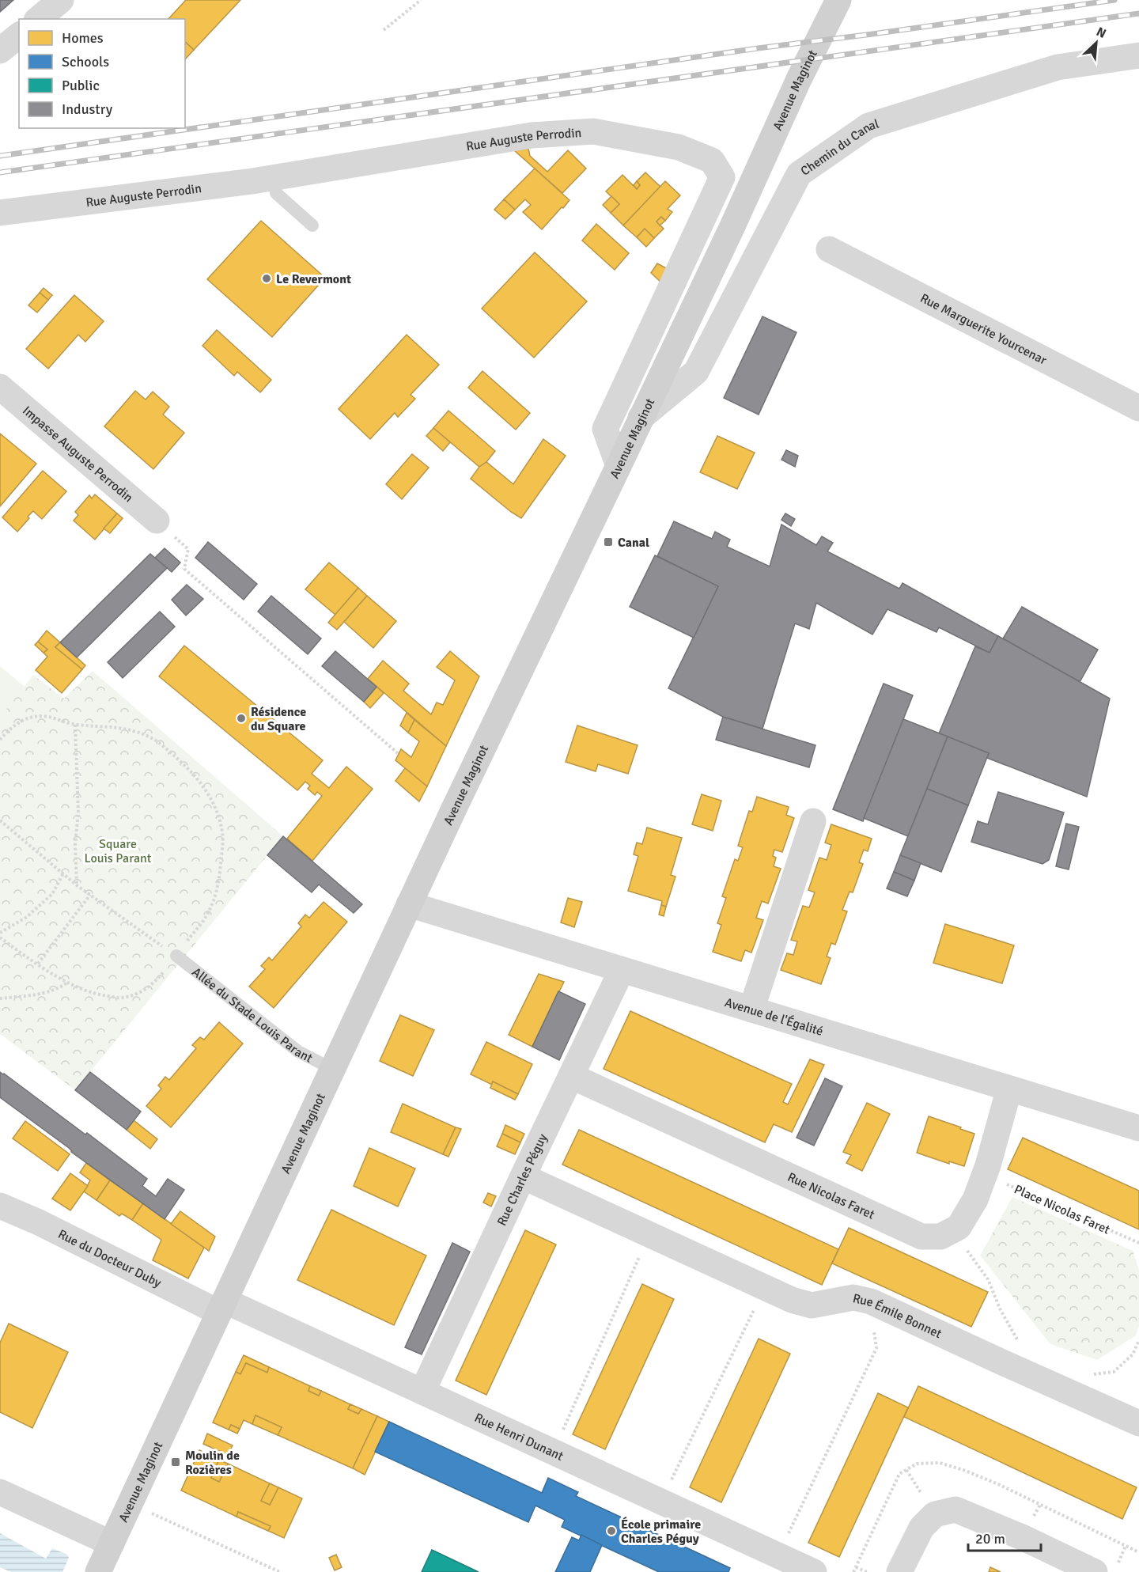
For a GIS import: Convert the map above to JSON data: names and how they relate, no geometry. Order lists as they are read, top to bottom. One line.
{"streets":{"main road":["Avenue Maginot"],"street":["Rue Auguste Perrodin","Chemin du Canal","Rue Marguerite Yourcenar","Impasse Auguste Perrodin","Avenue de l'Égalité","Rue Charles Péguy","Rue Nicolas Faret","Rue du Docteur Duby","Rue Émile Bonnet","Rue Henri Dunant"],"lane":["Allée du Stade Louis Parant"],"path":["Place Nicolas Faret"]},"crossings":[["Avenue Maginot","Rue Auguste Perrodin"],["Avenue Maginot","Chemin du Canal"],["Avenue Maginot","Allée du Stade Louis Parant"],["Avenue Maginot","Avenue de l'Égalité"],["Avenue Maginot","Rue du Docteur Duby"],["Avenue Maginot","Rue Henri Dunant"],["Avenue de l'Égalité","Rue Charles Péguy"],["Rue Charles Péguy","Rue Nicolas Faret"],["Rue Charles Péguy","Rue Émile Bonnet"],["Rue Charles Péguy","Rue Henri Dunant"],["Rue du Docteur Duby","Rue Henri Dunant"]],"parks":["Square Louis Parant"],"places":{"other":["Le Revermont","Résidence du Square","École primaire Charles Péguy"],"transit":["Canal","Moulin de Rozières"]},"legend":["Homes","Schools","Public","Industry"],"scale_bar":"20 m","north":"top right"}
